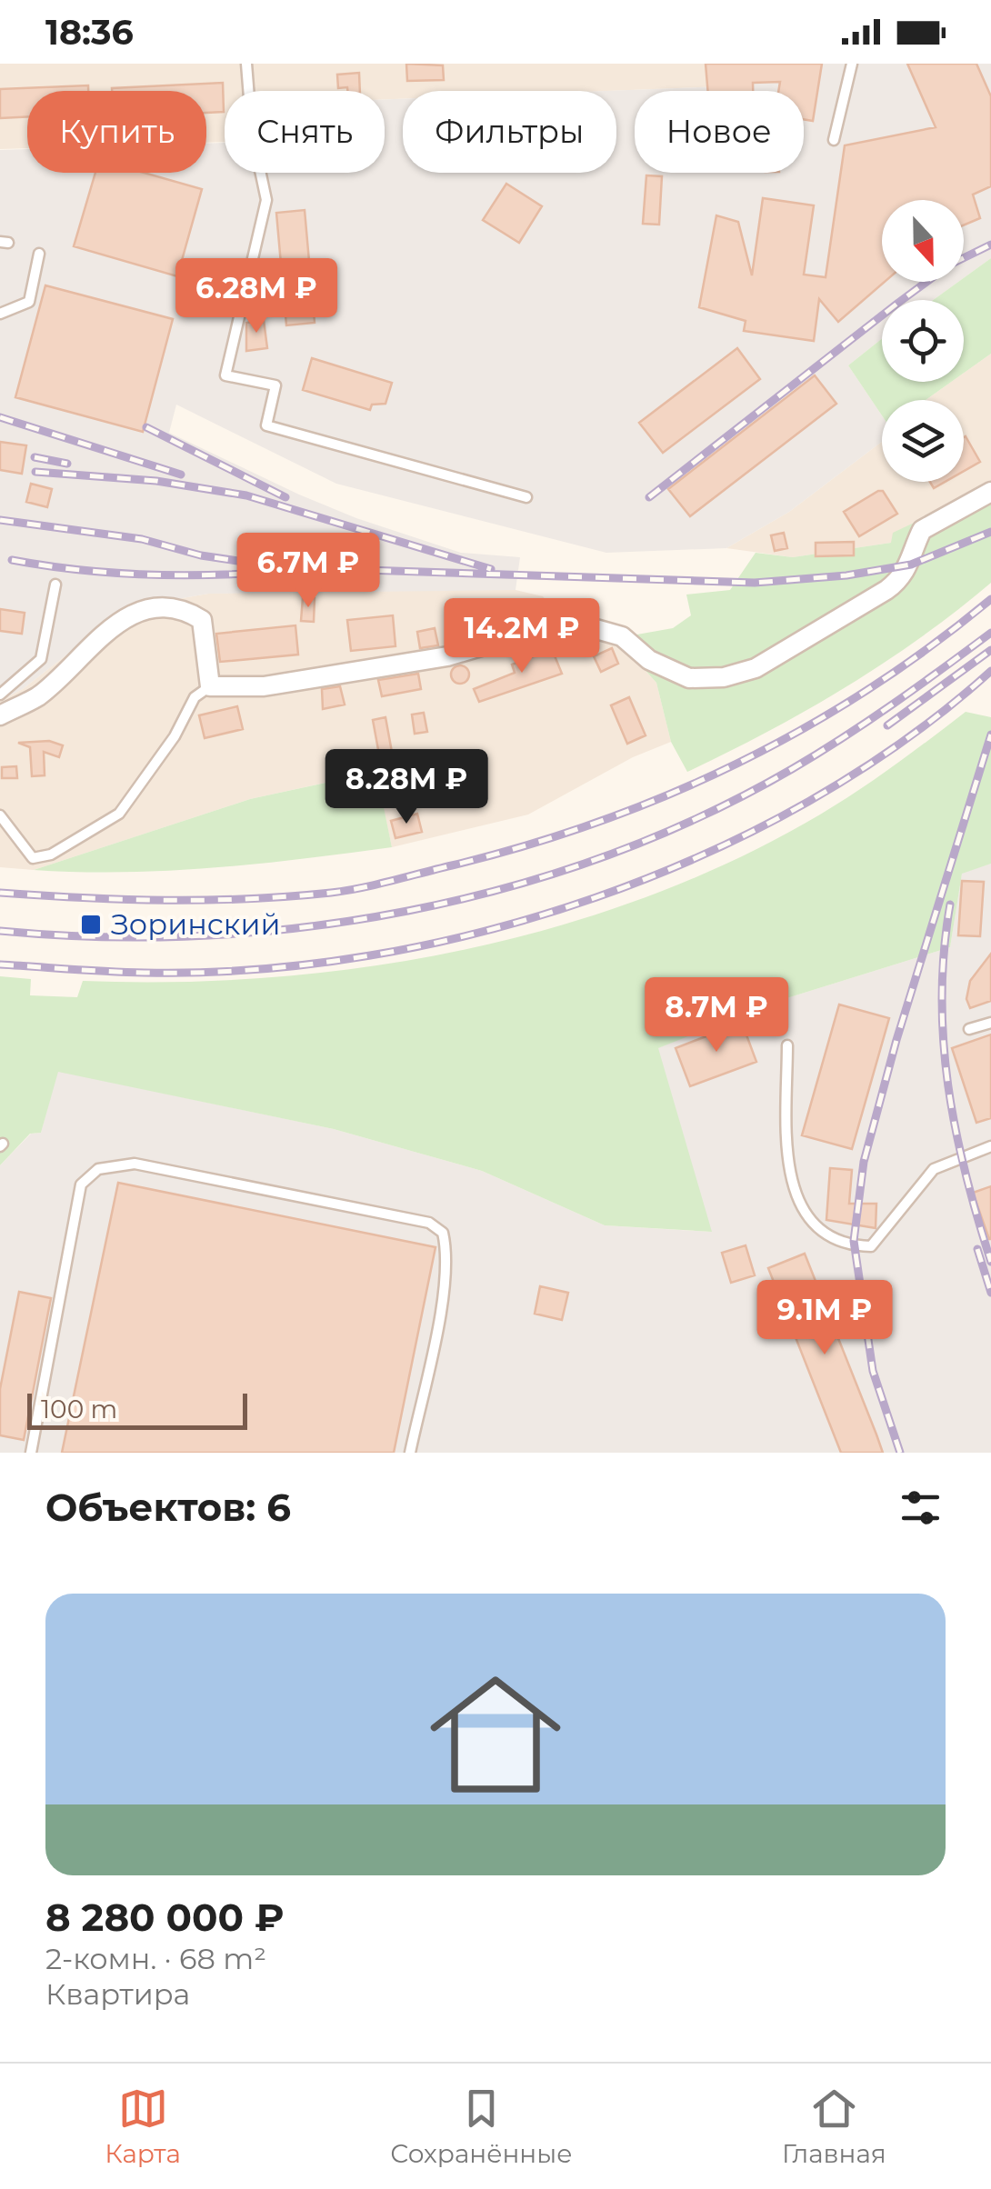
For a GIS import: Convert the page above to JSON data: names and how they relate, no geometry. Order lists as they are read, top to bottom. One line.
{"places":{"transit":["Зоринский"]},"scale_bar":"100 m","north":"bottom","page":{"status":"18:36","chip":["Купить","Снять","Фильтры","Новое"],"price":["6.28M ₽","6.7M ₽","14.2M ₽","8.28M ₽","8.7M ₽","9.1M ₽"],"scale":"100 m","heading":"Объектов: 6","list":[{"name":"8 280 000 ₽","note":"2-комн. · 68 m² · Квартира"}],"tabs":["Карта","Сохранённые","Главная"]}}
